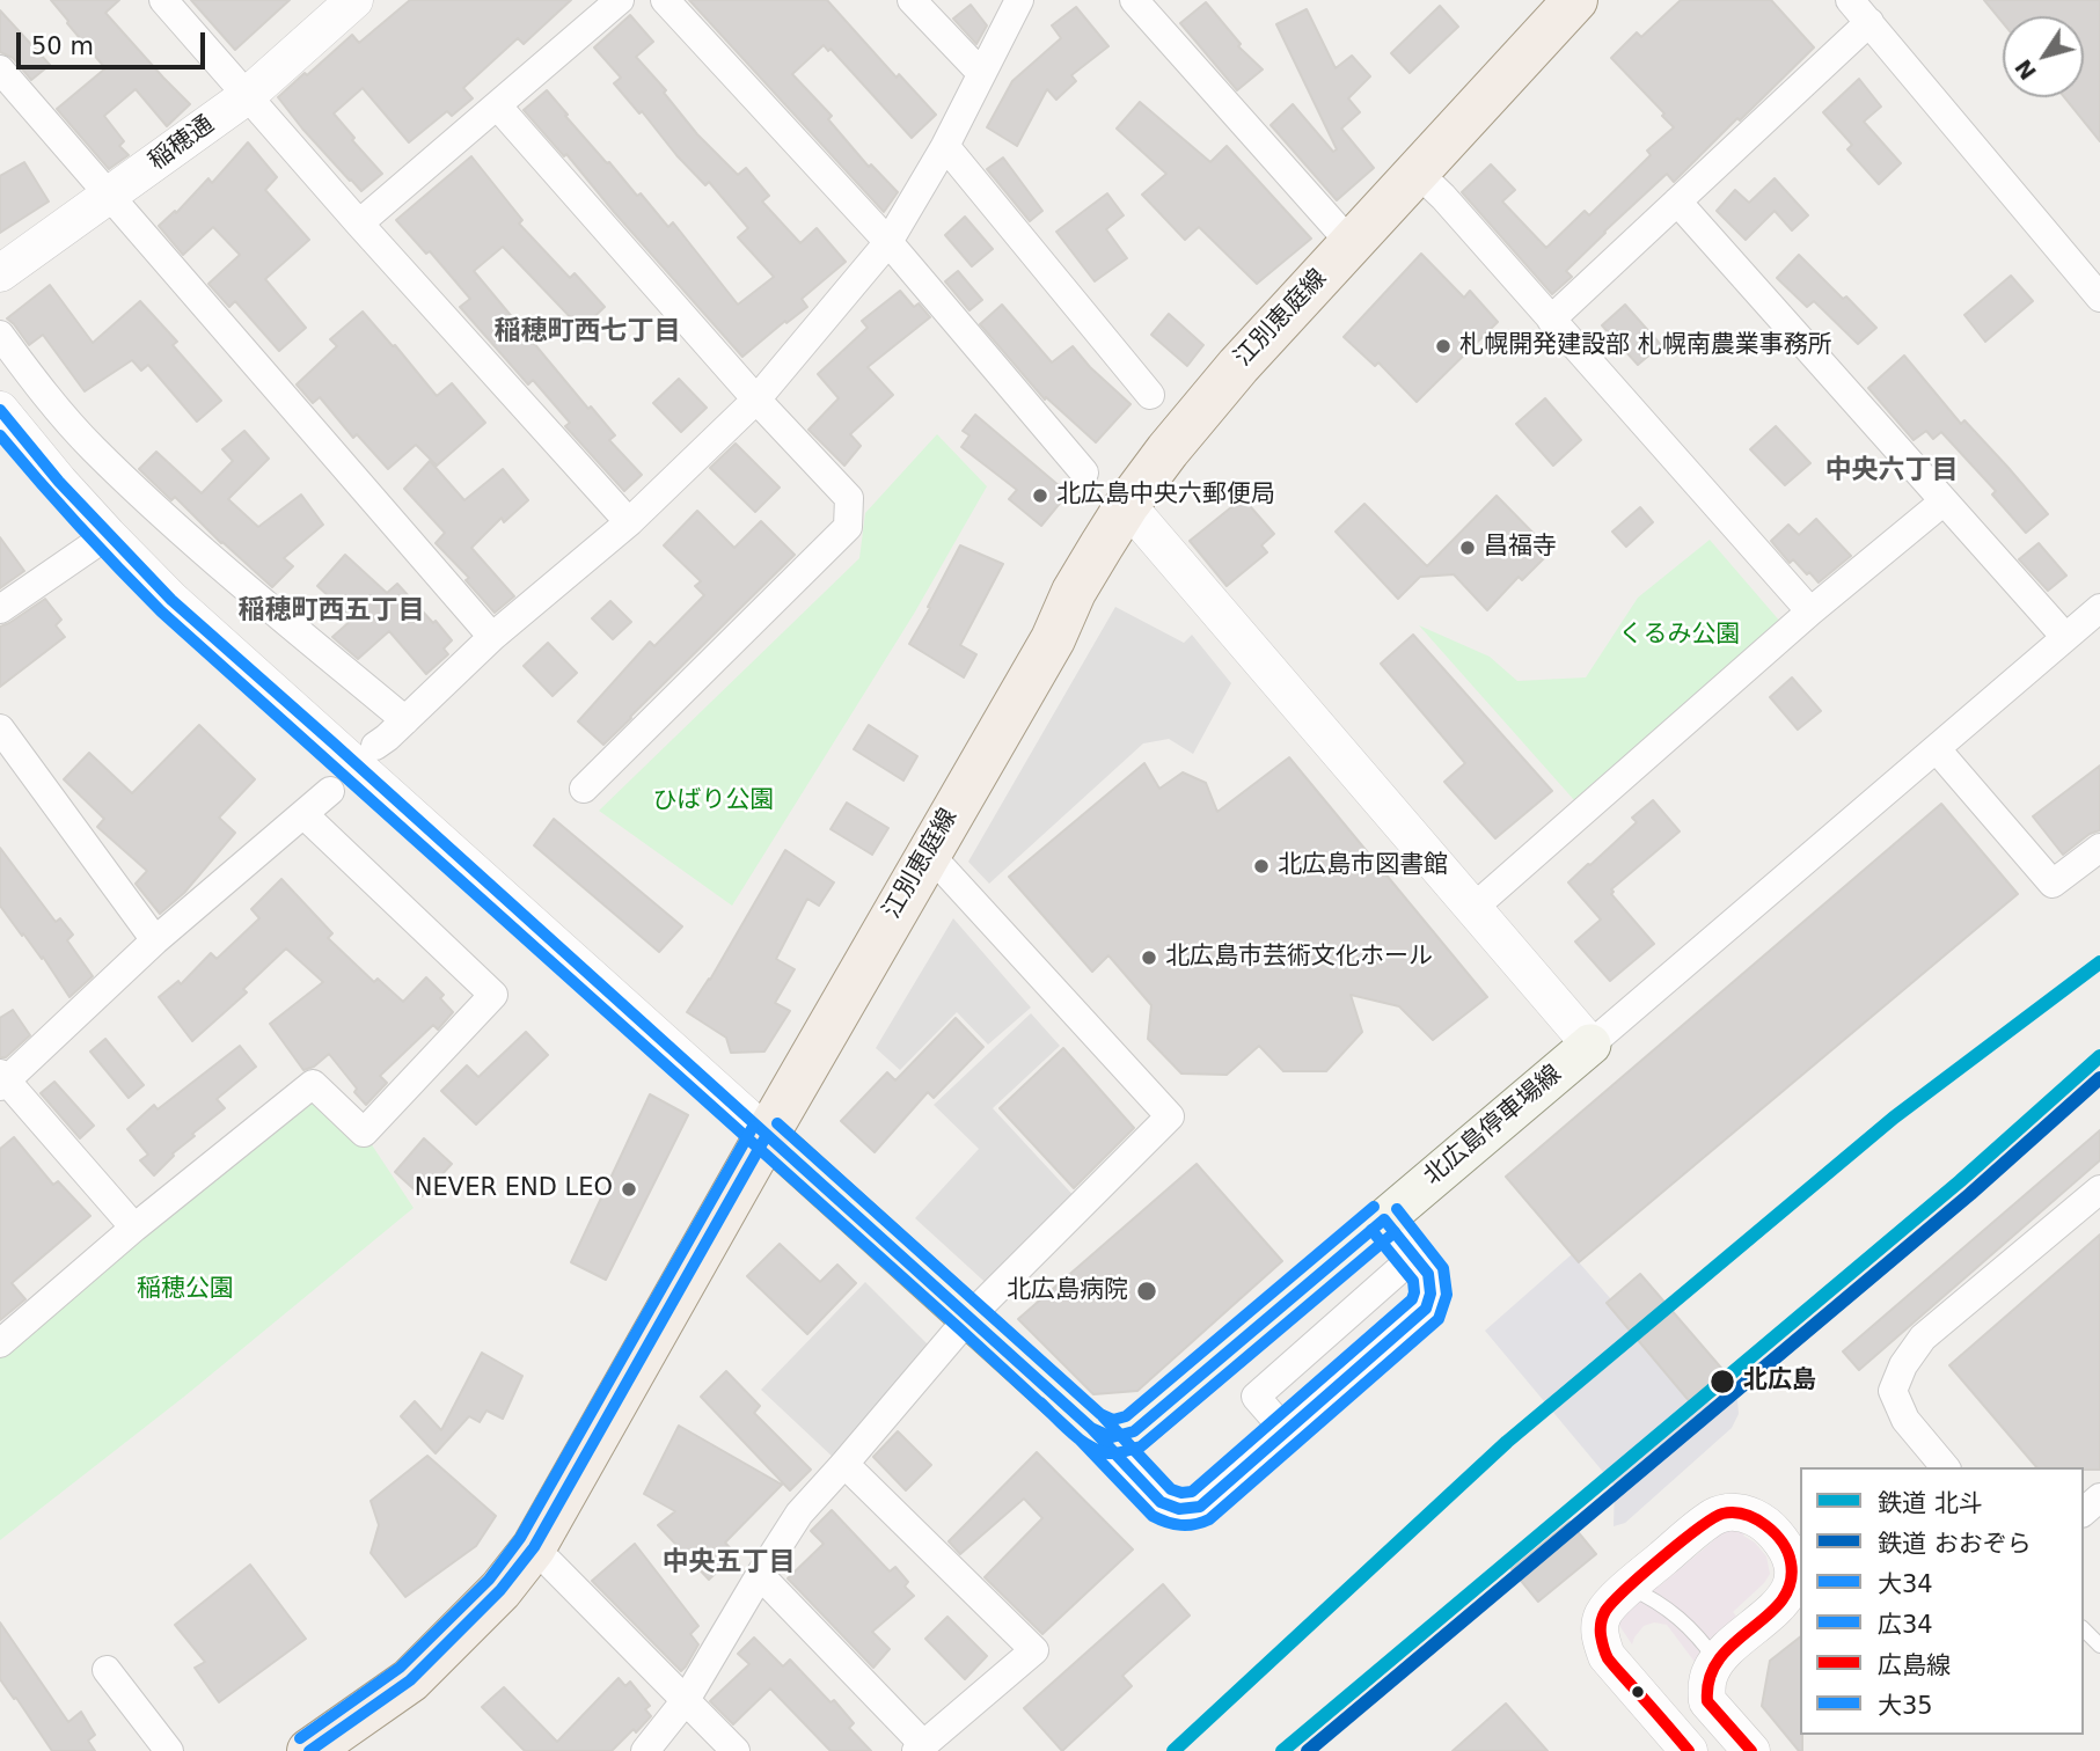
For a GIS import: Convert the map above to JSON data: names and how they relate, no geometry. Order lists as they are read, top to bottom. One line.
{"streets":{"main road":["江別恵庭線","北広島停車場線"],"street":["稲穂通"]},"districts":["稲穂町西七丁目","中央六丁目","稲穂町西五丁目","中央五丁目"],"parks":["くるみ公園","ひばり公園","稲穂公園"],"places":["札幌開発建設部 札幌南農業事務所","北広島中央六郵便局","昌福寺","北広島市図書館","北広島市芸術文化ホール","NEVER END LEO","北広島病院","北広島"],"lines":["transit line 大34","transit line 広34","rail line 北斗","rail line おおぞら","transit line 大35","transit line 広島線"],"legend":["鉄道 北斗","鉄道 おおぞら","大34","広34","広島線","大35"],"scale_bar":"50 m","north":"bottom left"}
